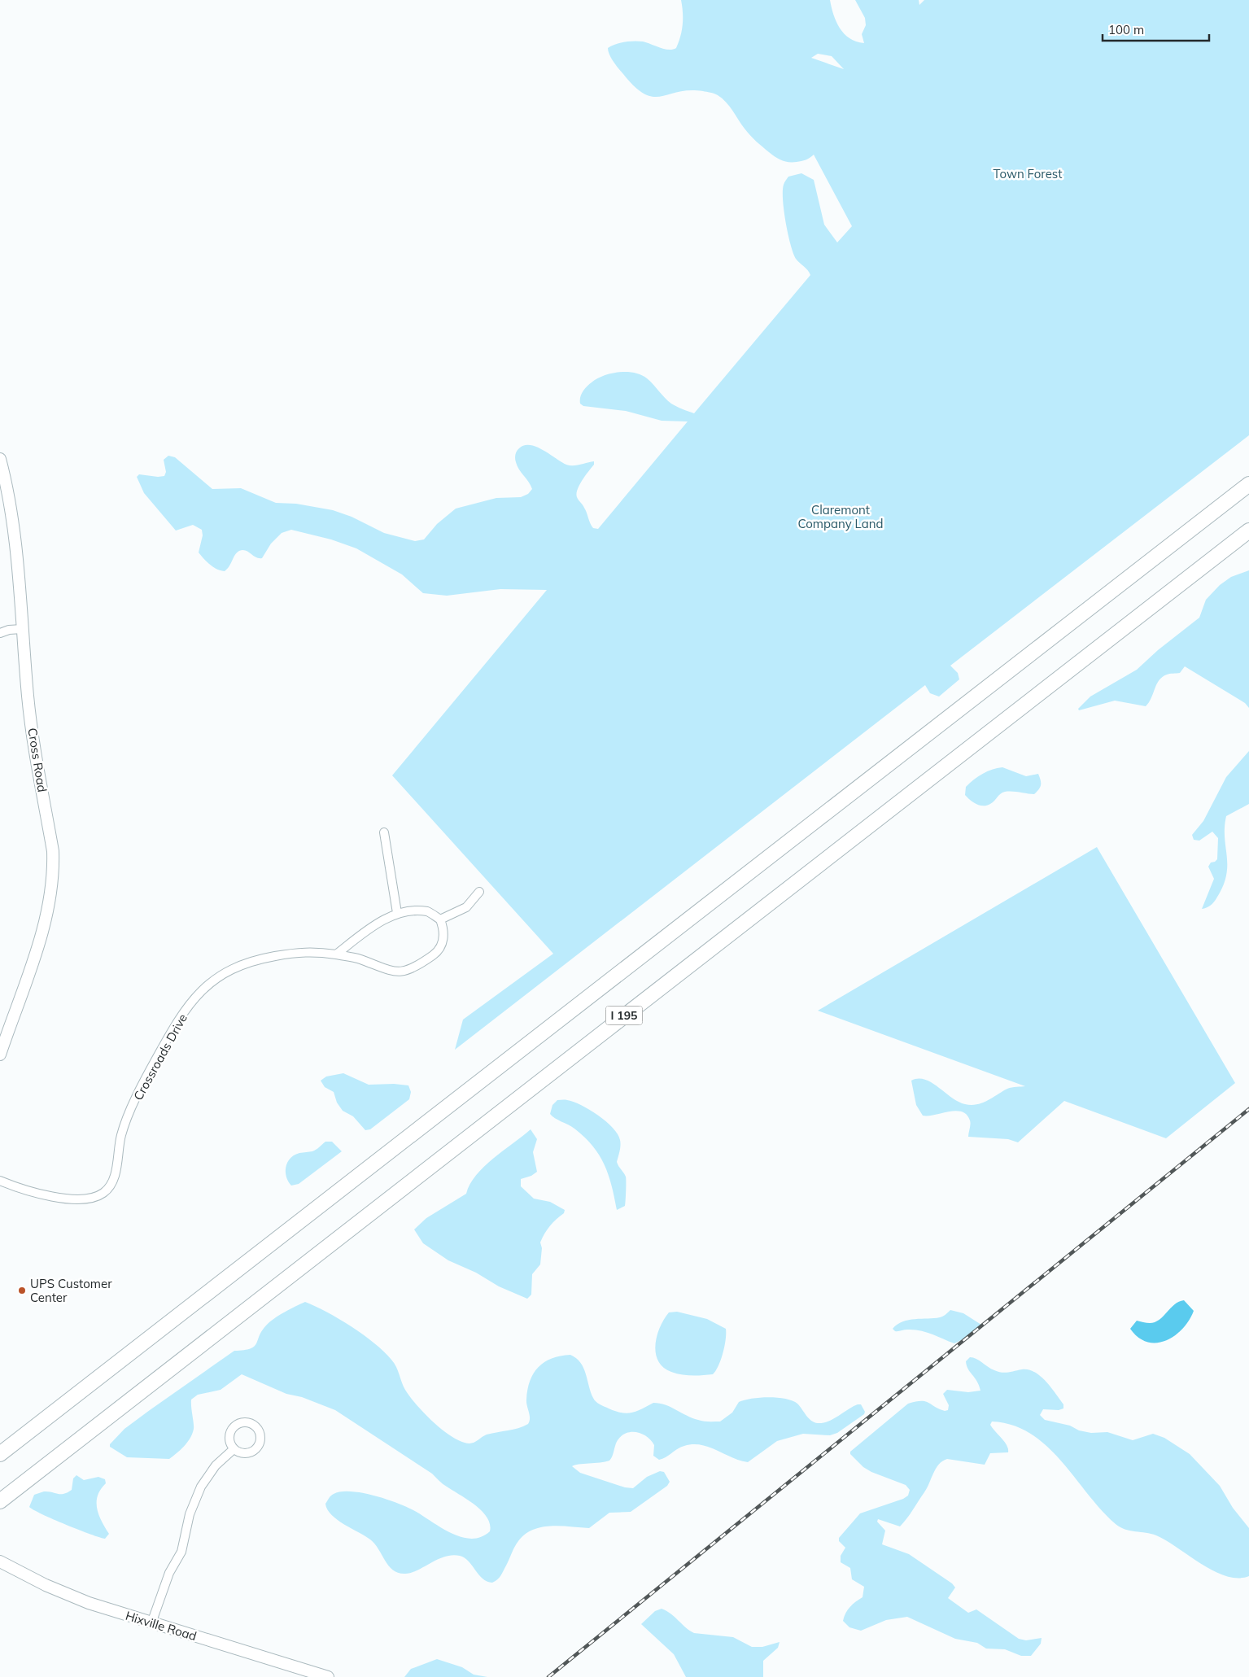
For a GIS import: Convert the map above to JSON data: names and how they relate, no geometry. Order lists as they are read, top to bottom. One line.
{"streets":{"highway":["I 195"],"street":["Cross Road","Crossroads Drive","Hixville Road"]},"parks":["Town Forest","Claremont Company Land"],"places":["UPS Customer Center"],"scale_bar":"100 m"}
